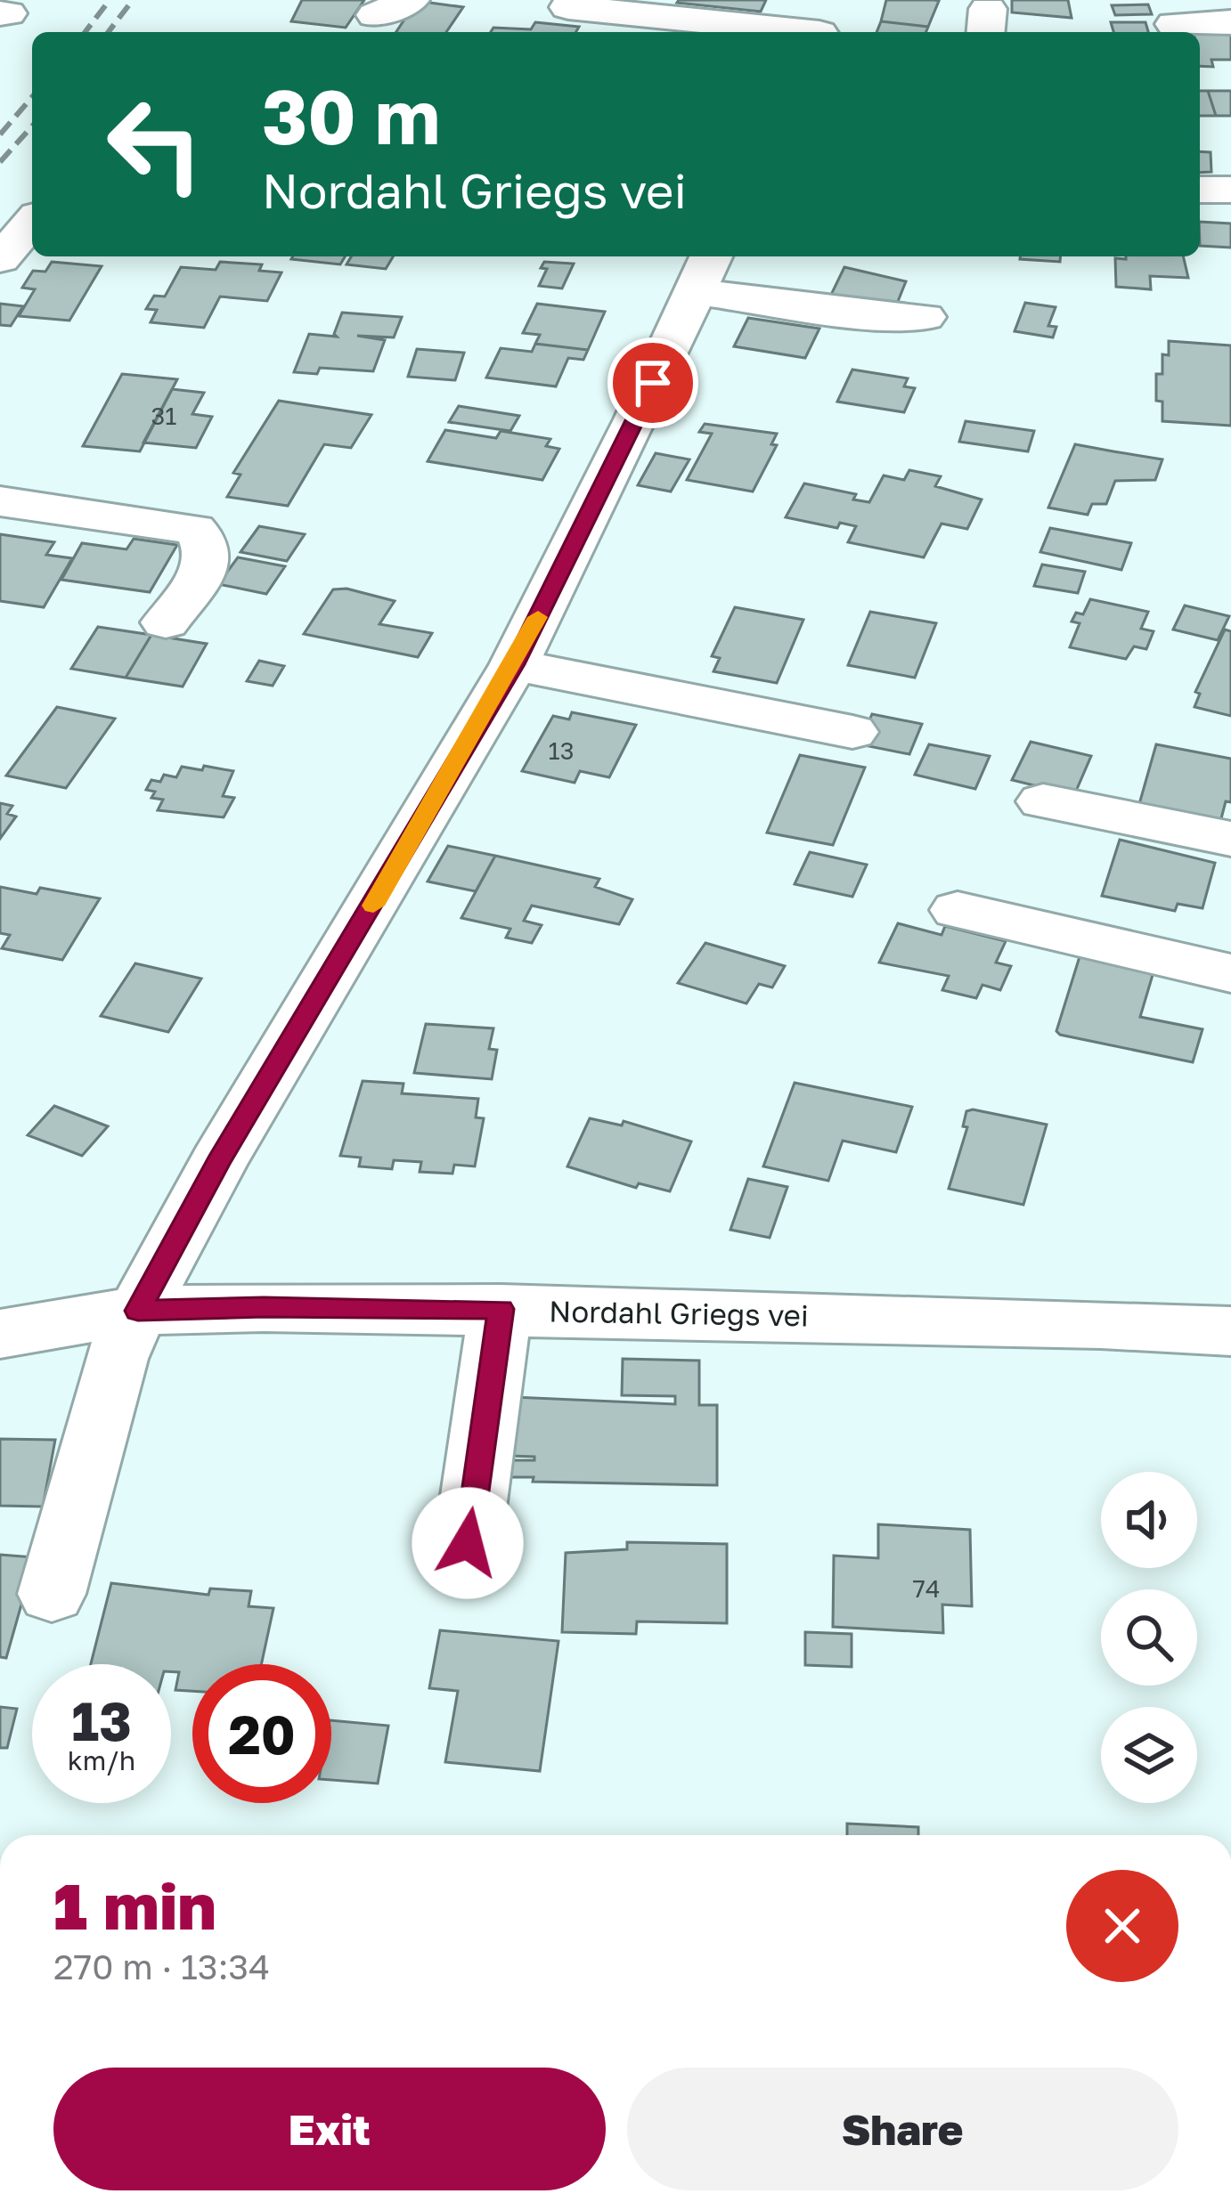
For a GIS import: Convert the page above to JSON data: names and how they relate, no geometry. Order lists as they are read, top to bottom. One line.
{"streets":{"street":["Nordahl Griegs vei"]},"house_numbers":["31","13","74"],"page":{"turn":["30 m","Nordahl Griegs vei"],"speed":"13 km/h","limit":"20","heading":["1 min","270 m · 13:34"],"buttons":["Exit","Share"]}}
